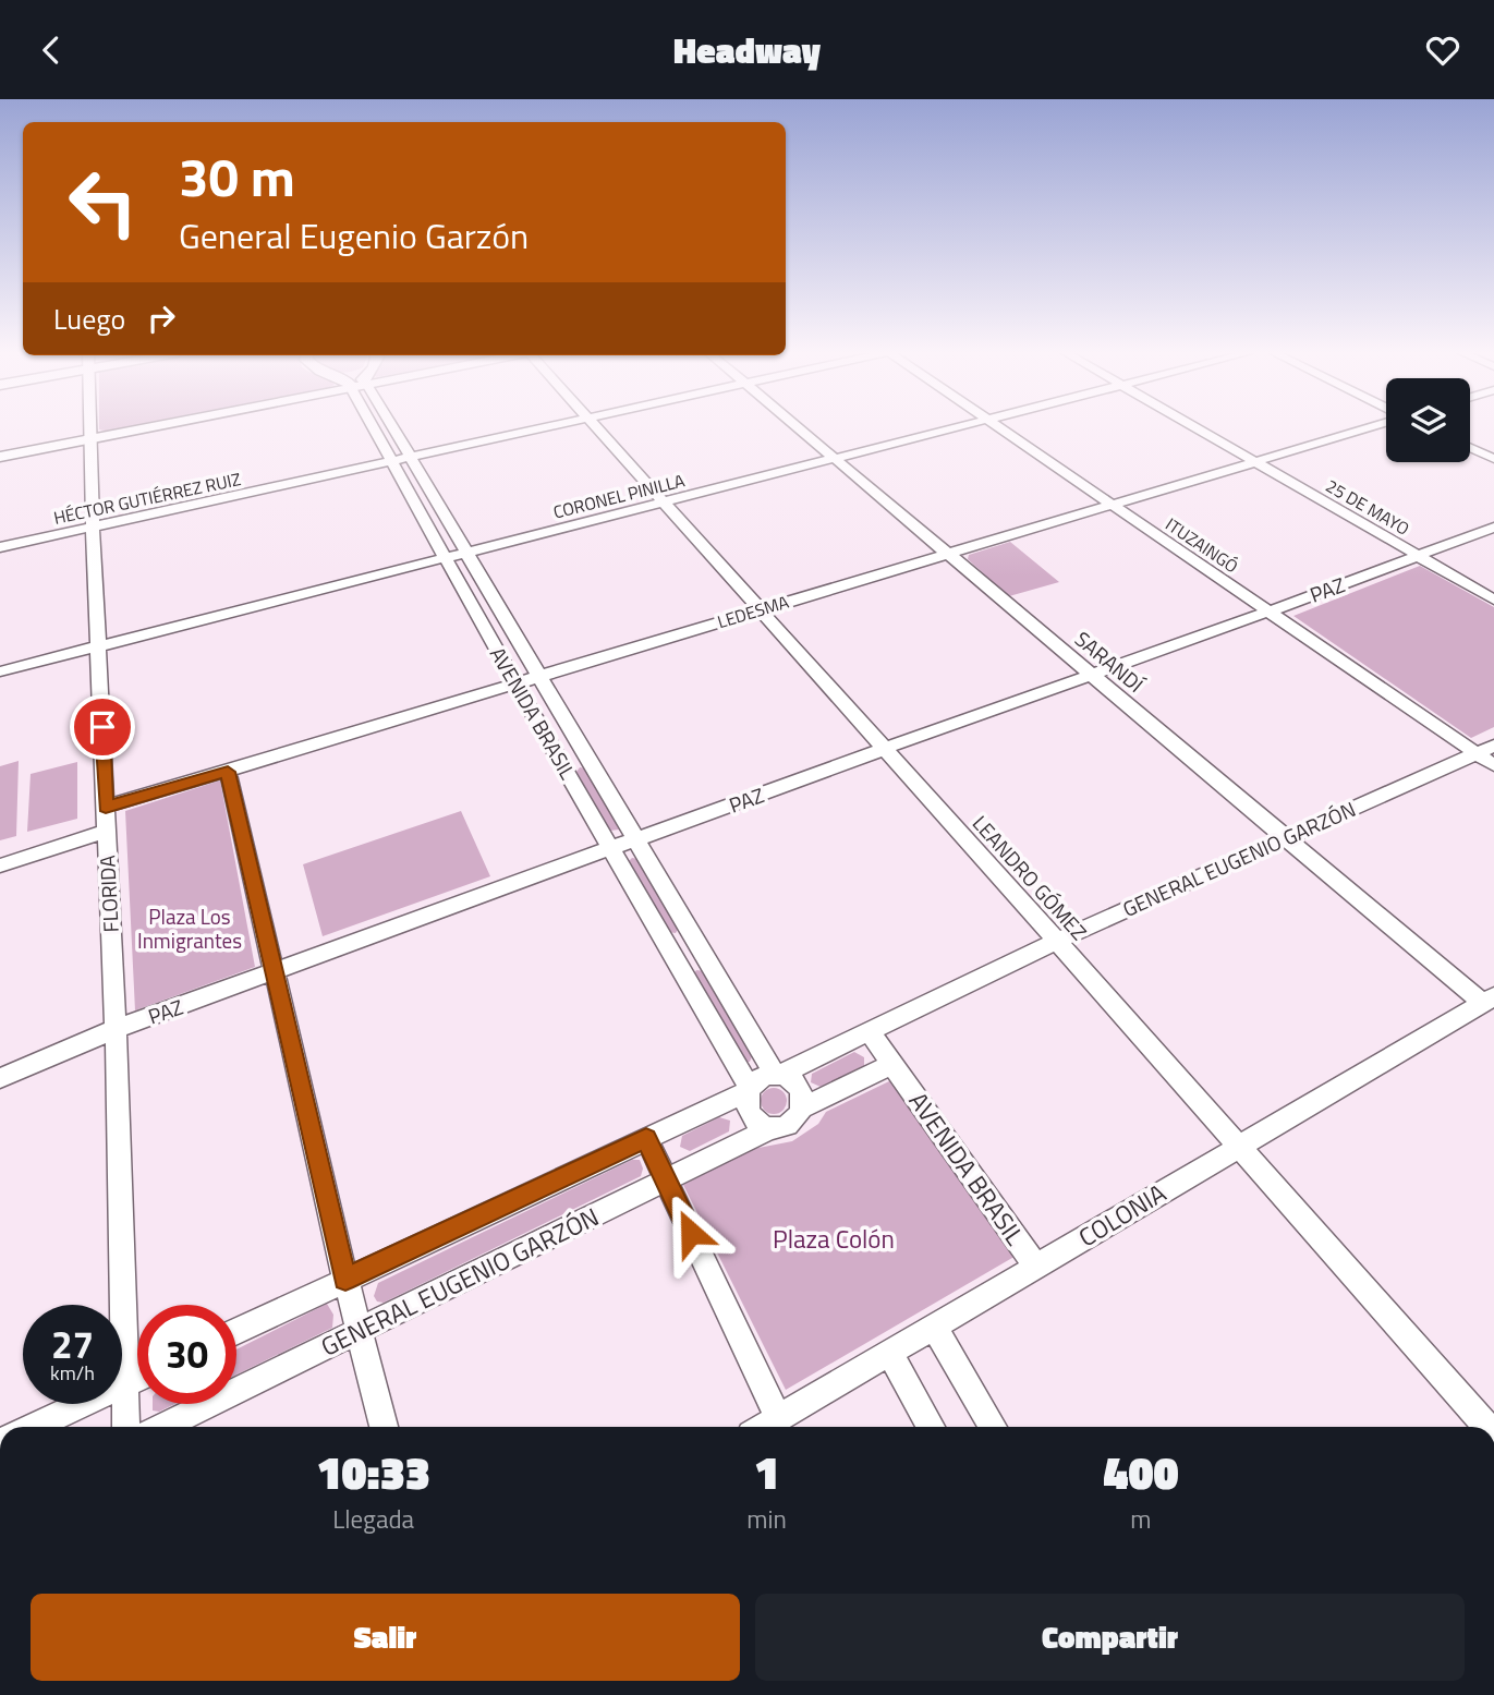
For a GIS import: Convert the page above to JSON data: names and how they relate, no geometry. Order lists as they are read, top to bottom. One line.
{"streets":{"street":["CORONEL PINILLA","HÉCTOR GUTIÉRREZ RUIZ","25 DE MAYO","ITUZAINGÓ","PAZ","LEDESMA","SARANDÍ","AVENIDA BRASIL","GENERAL EUGENIO GARZÓN","LEANDRO GÓMEZ","FLORIDA","COLONIA"]},"crossings":[["CORONEL PINILLA","SARANDÍ"],["CORONEL PINILLA","AVENIDA BRASIL"],["CORONEL PINILLA","LEANDRO GÓMEZ"],["CORONEL PINILLA","FLORIDA"],["HÉCTOR GUTIÉRREZ RUIZ","AVENIDA BRASIL"],["HÉCTOR GUTIÉRREZ RUIZ","FLORIDA"],["25 DE MAYO","PAZ"],["25 DE MAYO","LEDESMA"],["ITUZAINGÓ","PAZ"],["ITUZAINGÓ","LEDESMA"],["ITUZAINGÓ","GENERAL EUGENIO GARZÓN"],["PAZ","SARANDÍ"],["PAZ","AVENIDA BRASIL"],["PAZ","LEANDRO GÓMEZ"],["PAZ","FLORIDA"],["LEDESMA","SARANDÍ"],["LEDESMA","AVENIDA BRASIL"],["LEDESMA","LEANDRO GÓMEZ"],["LEDESMA","FLORIDA"],["SARANDÍ","GENERAL EUGENIO GARZÓN"],["SARANDÍ","COLONIA"],["AVENIDA BRASIL","GENERAL EUGENIO GARZÓN"],["AVENIDA BRASIL","COLONIA"],["GENERAL EUGENIO GARZÓN","LEANDRO GÓMEZ"],["LEANDRO GÓMEZ","COLONIA"]],"parks":["Plaza Los Inmigrantes","Plaza Colón"],"page":{"header":"Headway","turn":["30 m","General Eugenio Garzón"],"then":"Luego","speed":"27 km/h","limit":"30","eta":["10:33","Llegada","1","min","400","m"],"buttons":["Salir","Compartir"]}}
